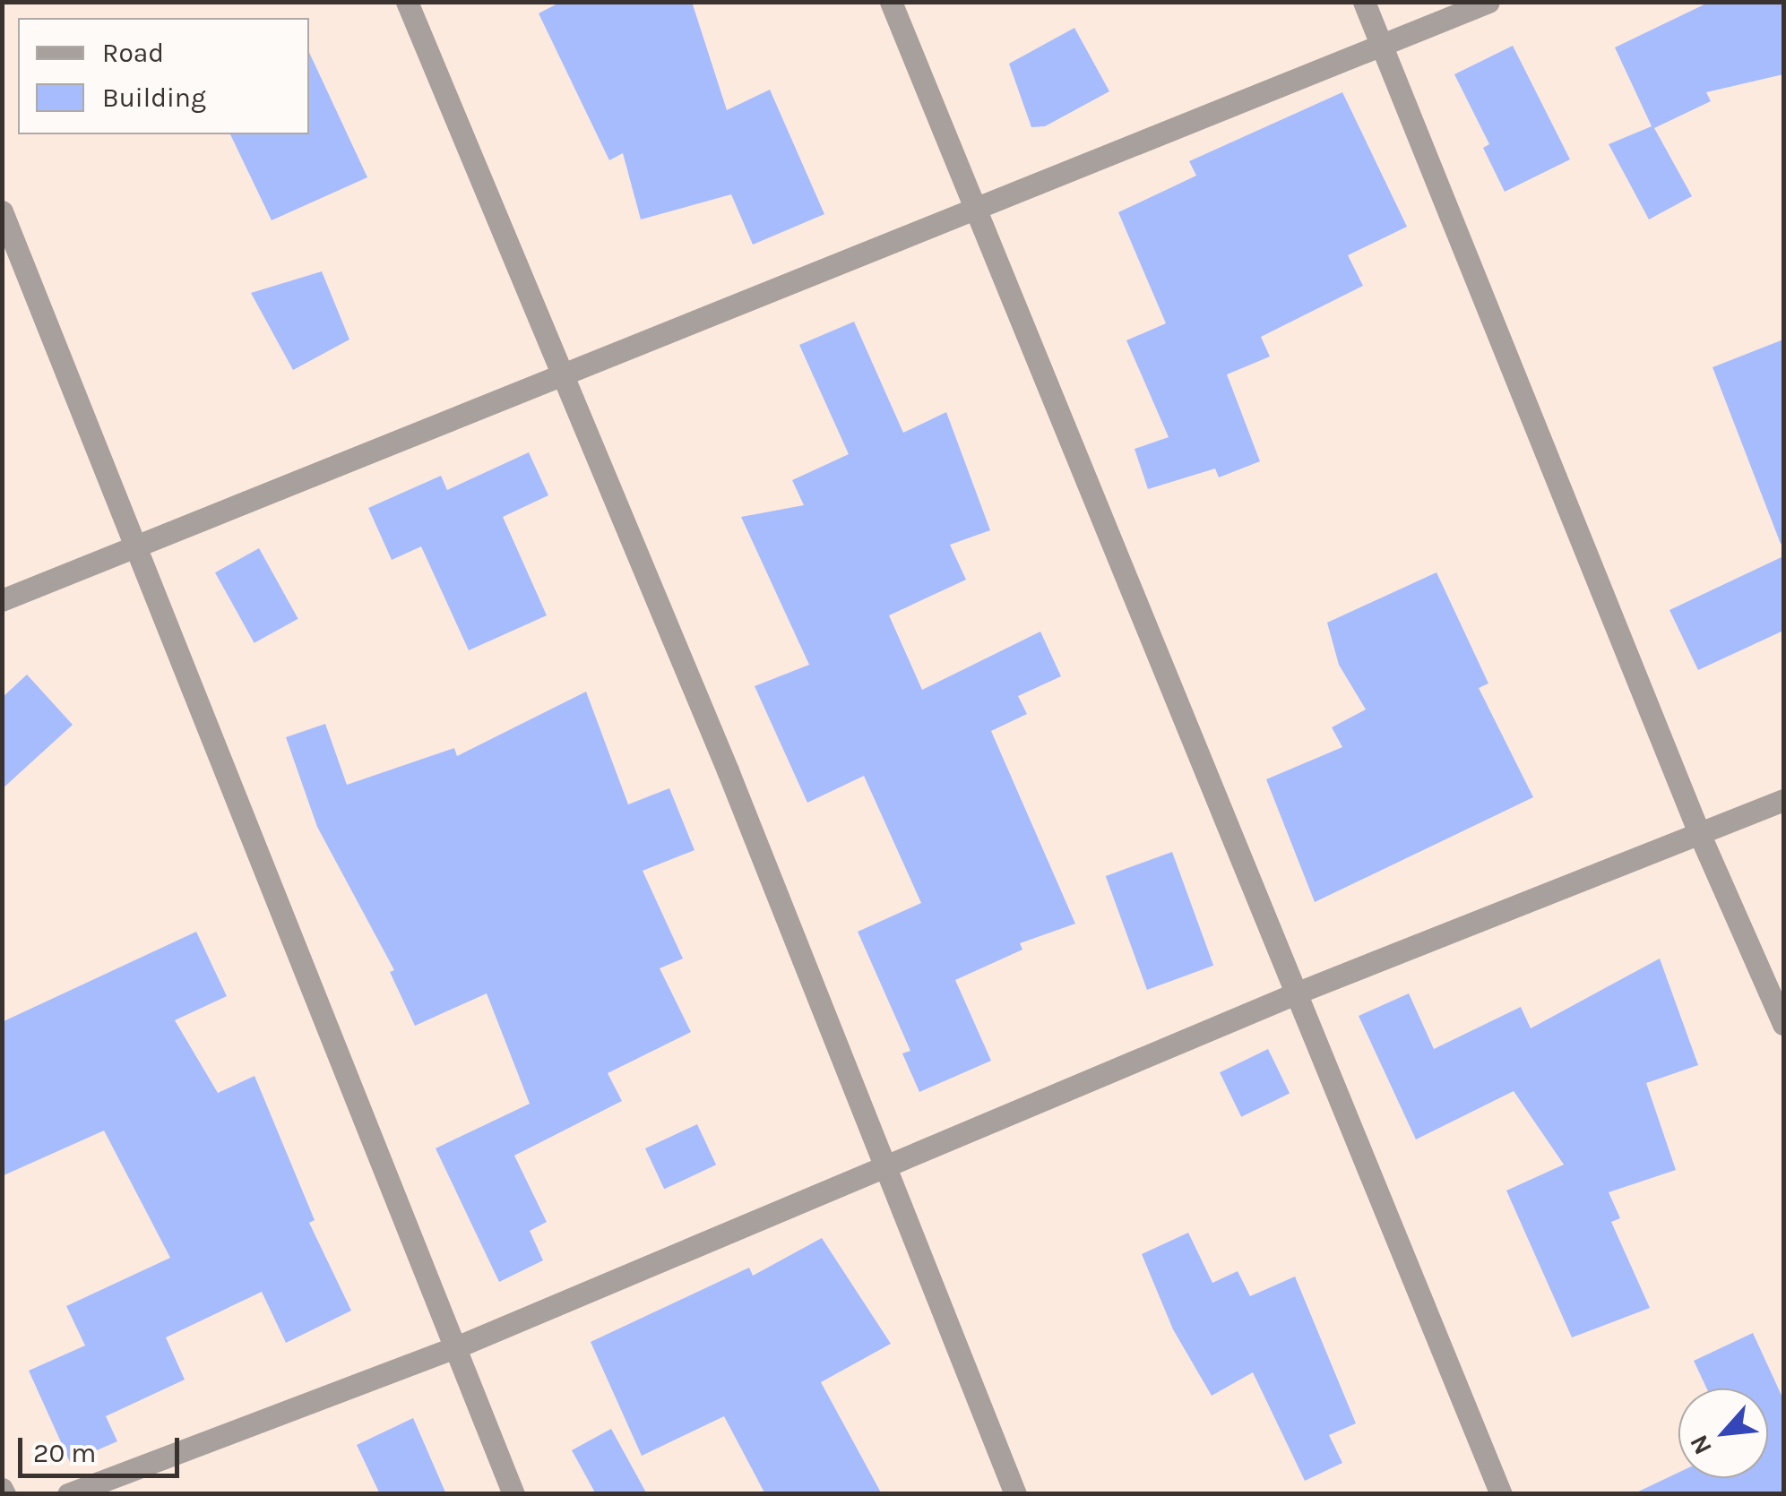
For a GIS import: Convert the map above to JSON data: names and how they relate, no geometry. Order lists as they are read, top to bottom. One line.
{"legend":["Road","Building"],"scale_bar":"20 m","north":"bottom left"}
